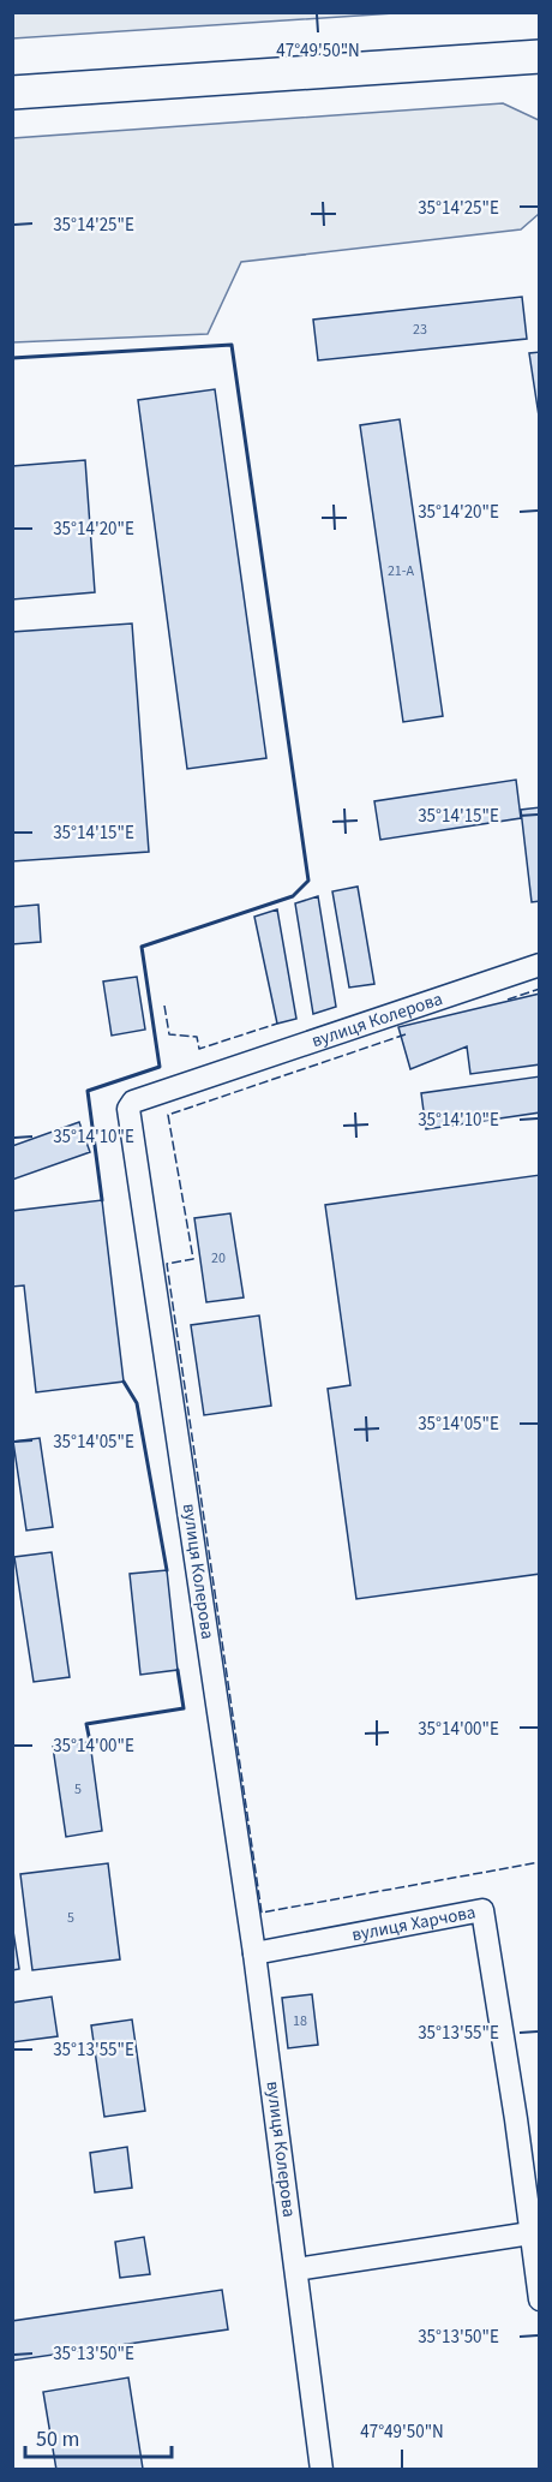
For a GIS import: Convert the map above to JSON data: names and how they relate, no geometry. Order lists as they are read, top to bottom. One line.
{"streets":{"street":["вулиця Колерова","вулиця Харчова"]},"crossings":[["вулиця Колерова","вулиця Харчова"]],"house_numbers":["23","21-А","20","5","5","18"],"scale_bar":"50 m","coordinates":["47°49'50\"N","35°14'25\"E","35°14'20\"E","35°14'15\"E","35°14'10\"E","35°14'05\"E","35°14'00\"E","35°13'55\"E","35°13'50\"E"]}
